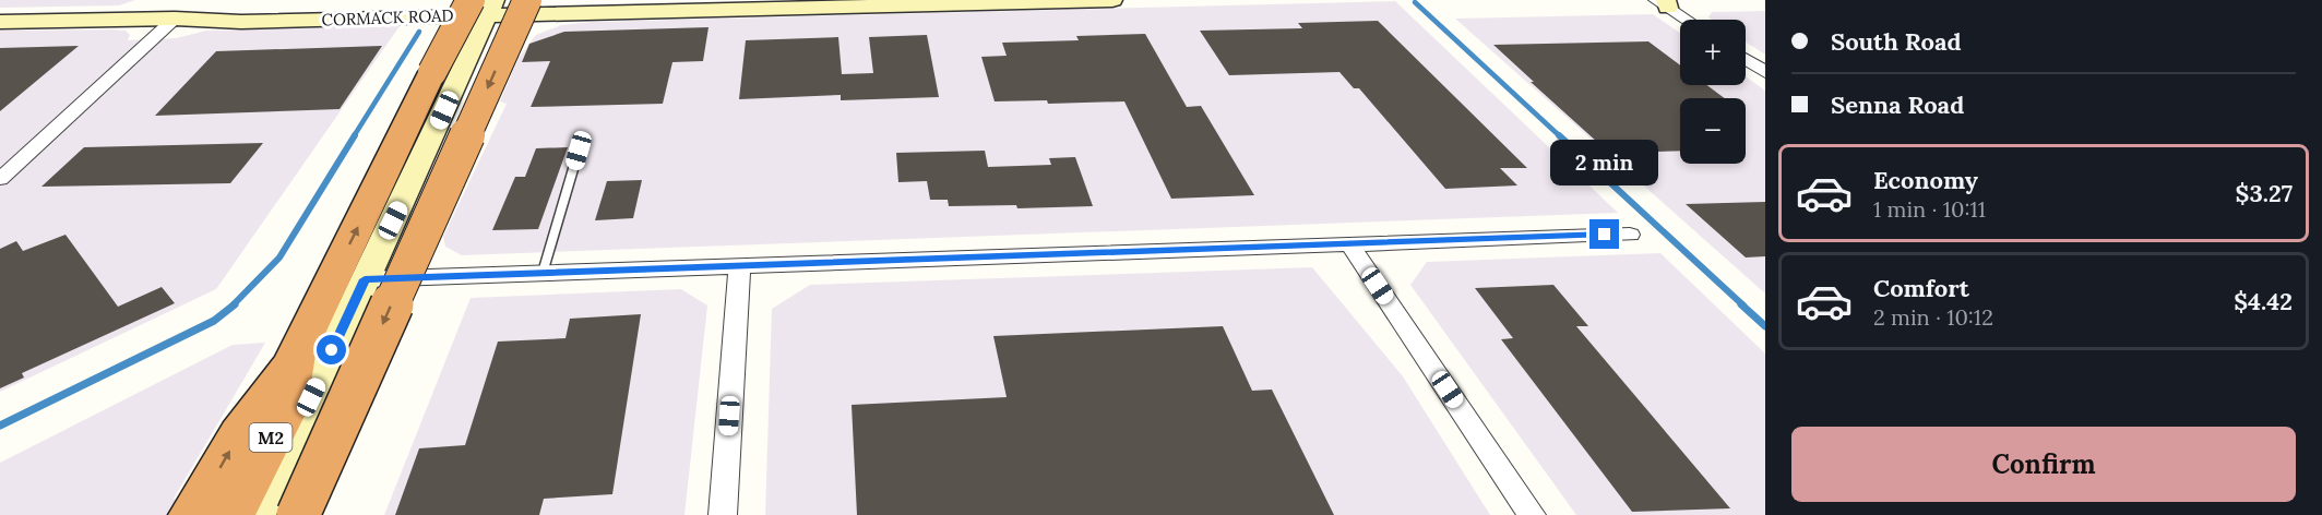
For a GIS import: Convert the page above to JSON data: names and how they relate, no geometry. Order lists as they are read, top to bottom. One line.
{"streets":{"highway":["M2"],"street":["CORMACK ROAD"]},"crossings":[["CORMACK ROAD","M2"]],"page":{"banner":["South Road","Senna Road"],"map_buttons":["+","−"],"bubble":"2 min","list":[{"name":"Economy","note":"1 min · 10:11","value":"$3.27"},{"name":"Comfort","note":"2 min · 10:12","value":"$4.42"}],"buttons":"Confirm"}}
